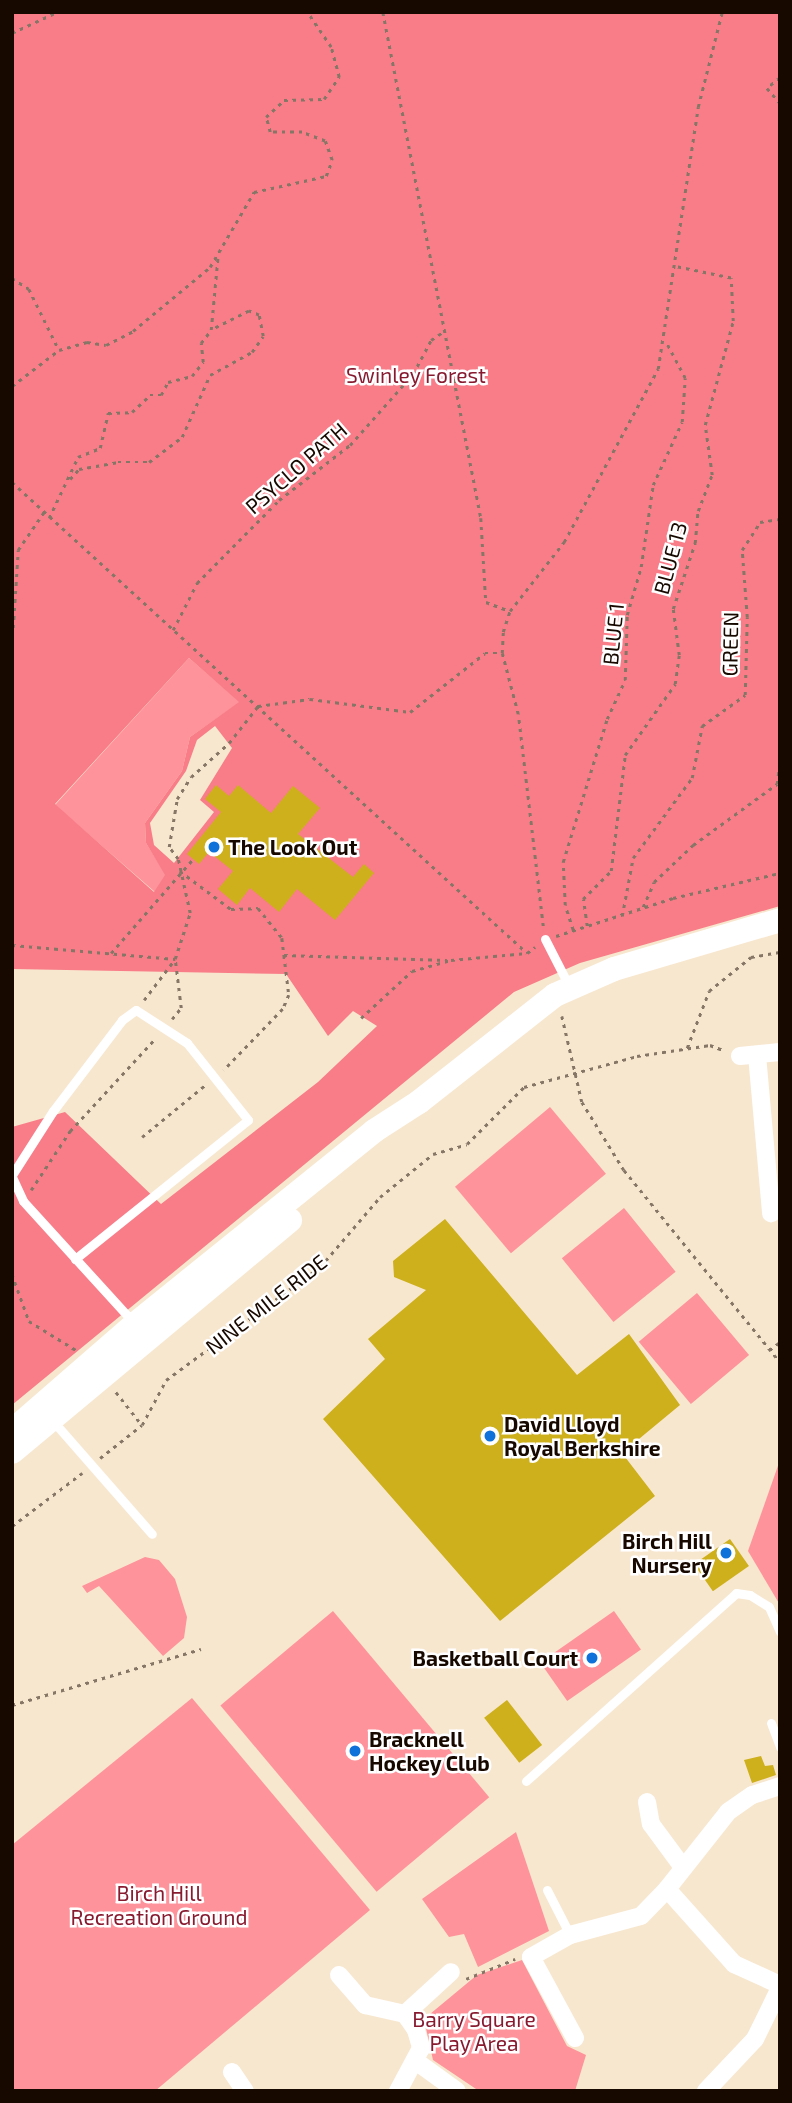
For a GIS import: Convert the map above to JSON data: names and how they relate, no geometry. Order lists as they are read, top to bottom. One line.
{"streets":{"path":["PSYCLO PATH","BLUE 13","BLUE 1","GREEN","NINE MILE RIDE"]},"parks":["Swinley Forest","Birch Hill Recreation Ground","Barry Square Play Area"],"places":["The Look Out","David Lloyd Royal Berkshire","Birch Hill Nursery","Basketball Court","Bracknell Hockey Club"]}
